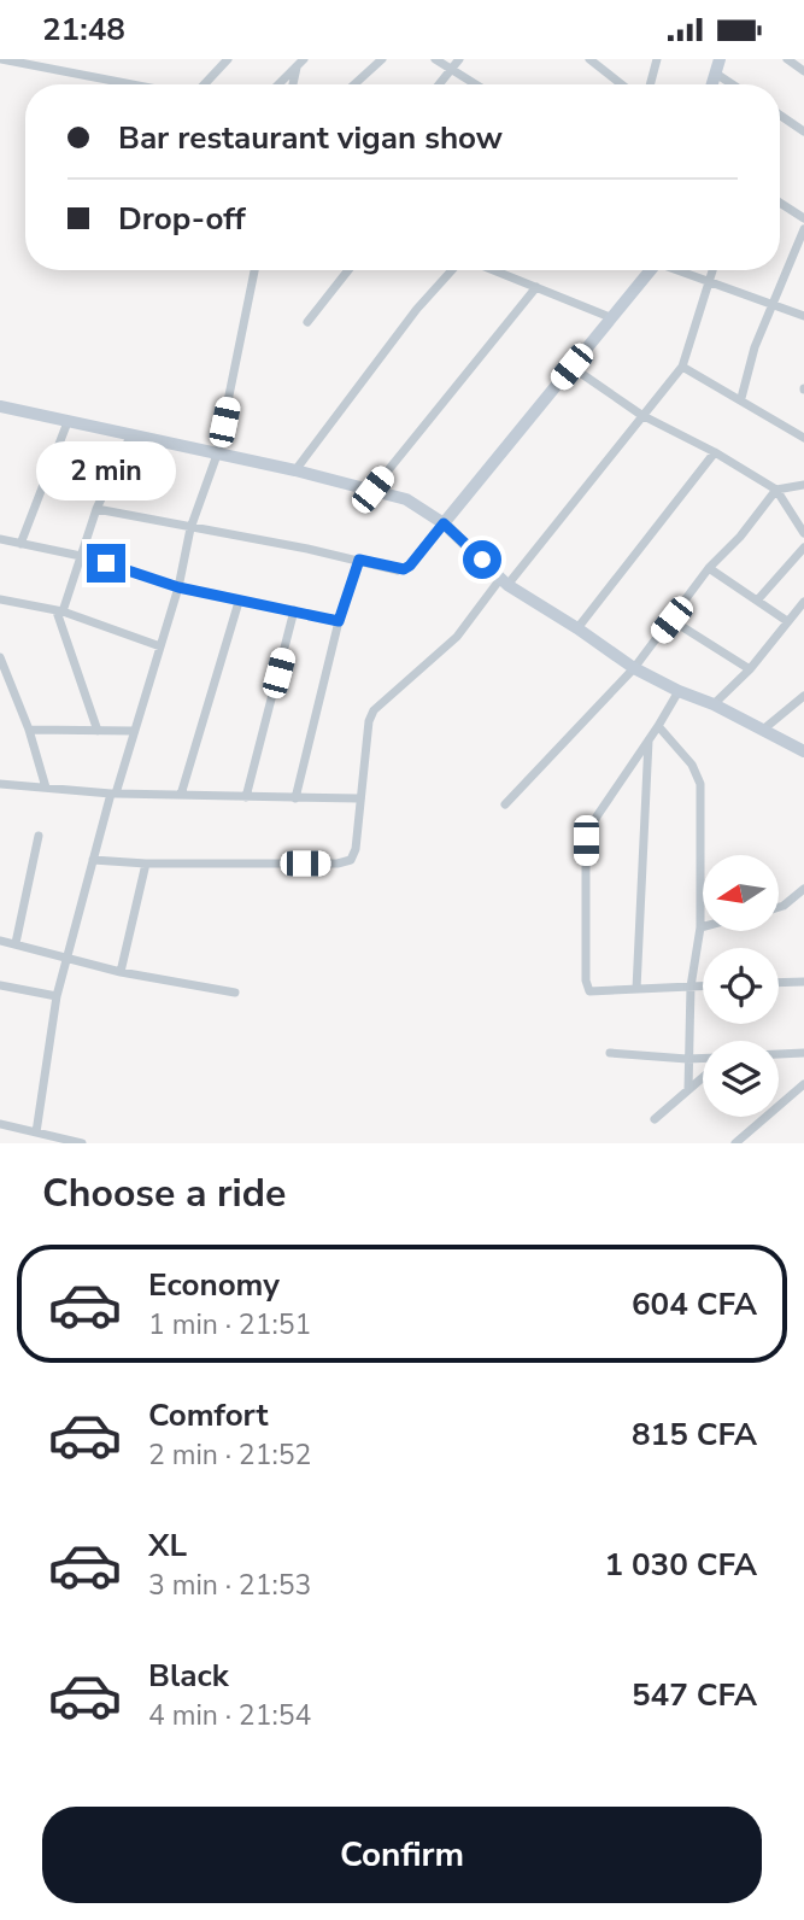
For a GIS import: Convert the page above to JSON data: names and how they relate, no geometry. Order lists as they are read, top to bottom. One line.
{"north":"left","page":{"status":"21:48","banner":["Bar restaurant vigan show","Drop-off"],"bubble":"2 min","heading":"Choose a ride","list":[{"name":"Economy","note":"1 min · 21:51","value":"604 CFA"},{"name":"Comfort","note":"2 min · 21:52","value":"815 CFA"},{"name":"XL","note":"3 min · 21:53","value":"1 030 CFA"},{"name":"Black","note":"4 min · 21:54","value":"547 CFA"}],"buttons":"Confirm"}}
